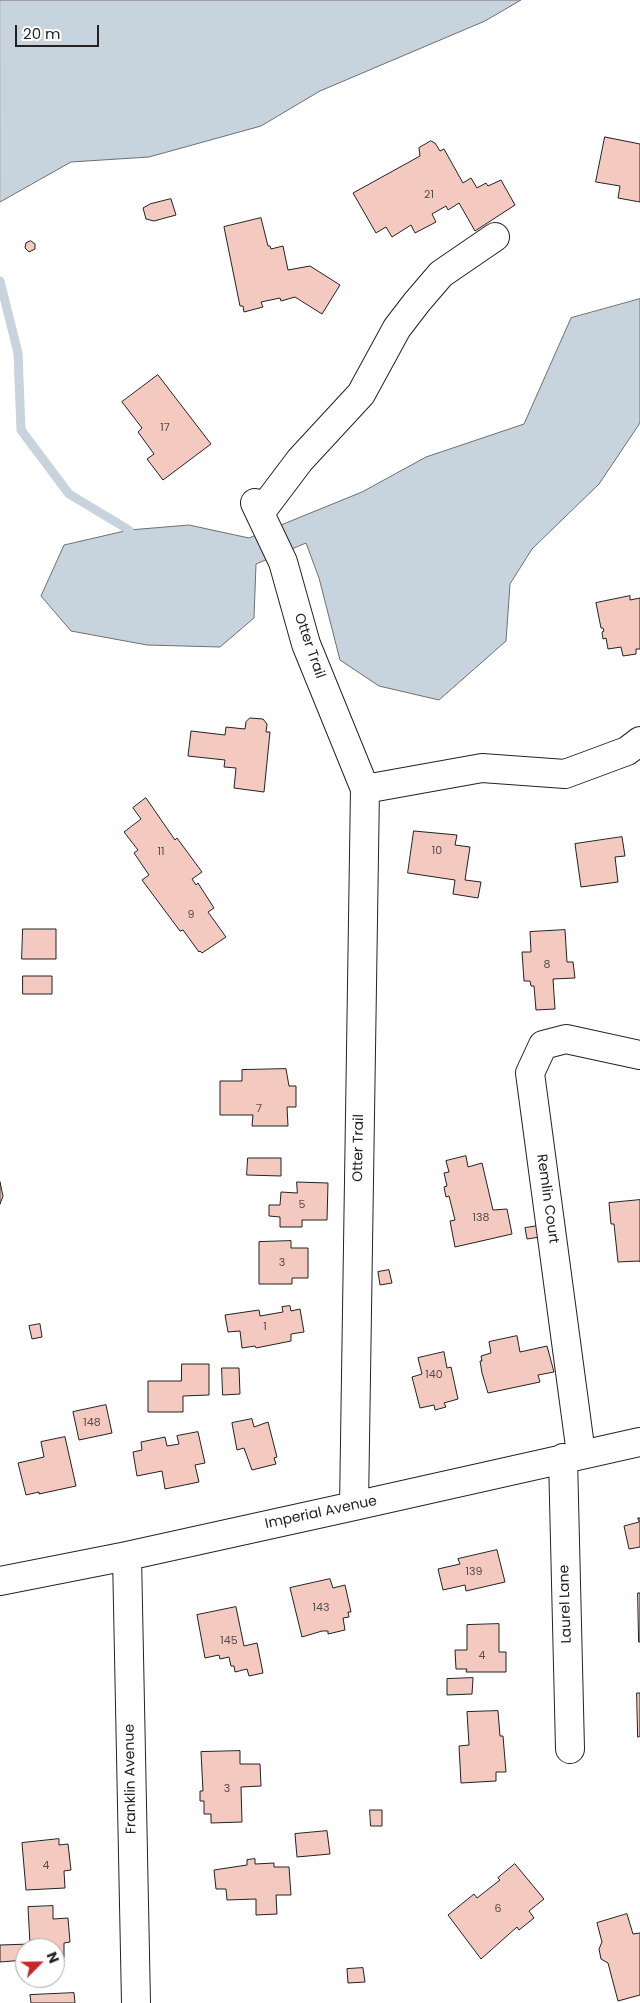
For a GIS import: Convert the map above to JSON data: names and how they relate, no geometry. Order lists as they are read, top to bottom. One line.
{"streets":{"street":["Otter Trail","Remlin Court","Imperial Avenue","Laurel Lane","Franklin Avenue"]},"crossings":[["Otter Trail","Imperial Avenue"],["Remlin Court","Imperial Avenue"],["Remlin Court","Laurel Lane"],["Imperial Avenue","Laurel Lane"],["Imperial Avenue","Franklin Avenue"]],"house_numbers":["21","17","10","11","9","8","7","5","138","3","1","140","148","139","143","145","4","3","4","6"],"scale_bar":"20 m","north":"top right"}
